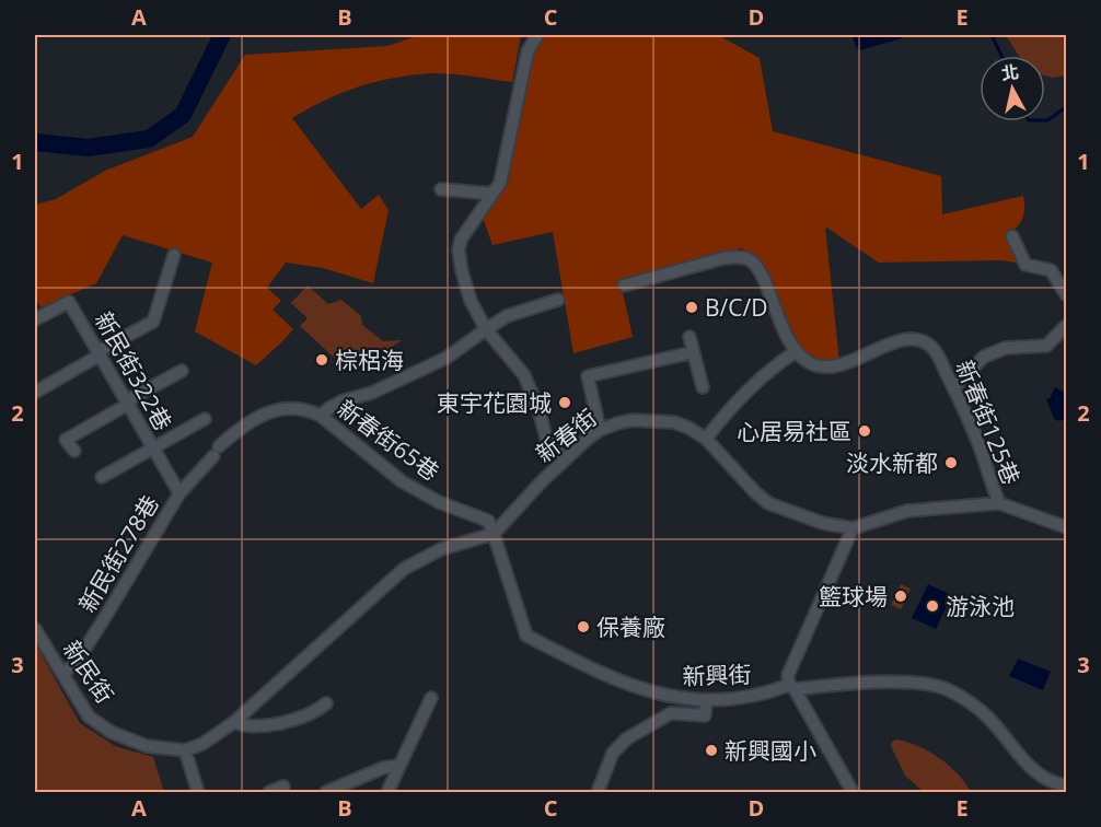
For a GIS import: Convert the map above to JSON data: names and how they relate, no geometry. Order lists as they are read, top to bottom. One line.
{"streets":{"street":["新民街322巷","新春街125巷","新春街","新春街65巷","新民街278巷","新民街","新興街"]},"crossings":[["新民街322巷","新民街278巷"],["新春街125巷","新春街"],["新春街","新春街65巷"],["新春街","新興街"],["新春街65巷","新民街278巷"],["新春街65巷","新興街"],["新民街278巷","新民街"]],"places":["B/C/D","棕梠海","東宇花園城","心居易社區","淡水新都","籃球場","游泳池","保養廠","新興國小"],"north":"top","grid":{"columns":["A","B","C","D","E"],"rows":["1","2","3"]}}
